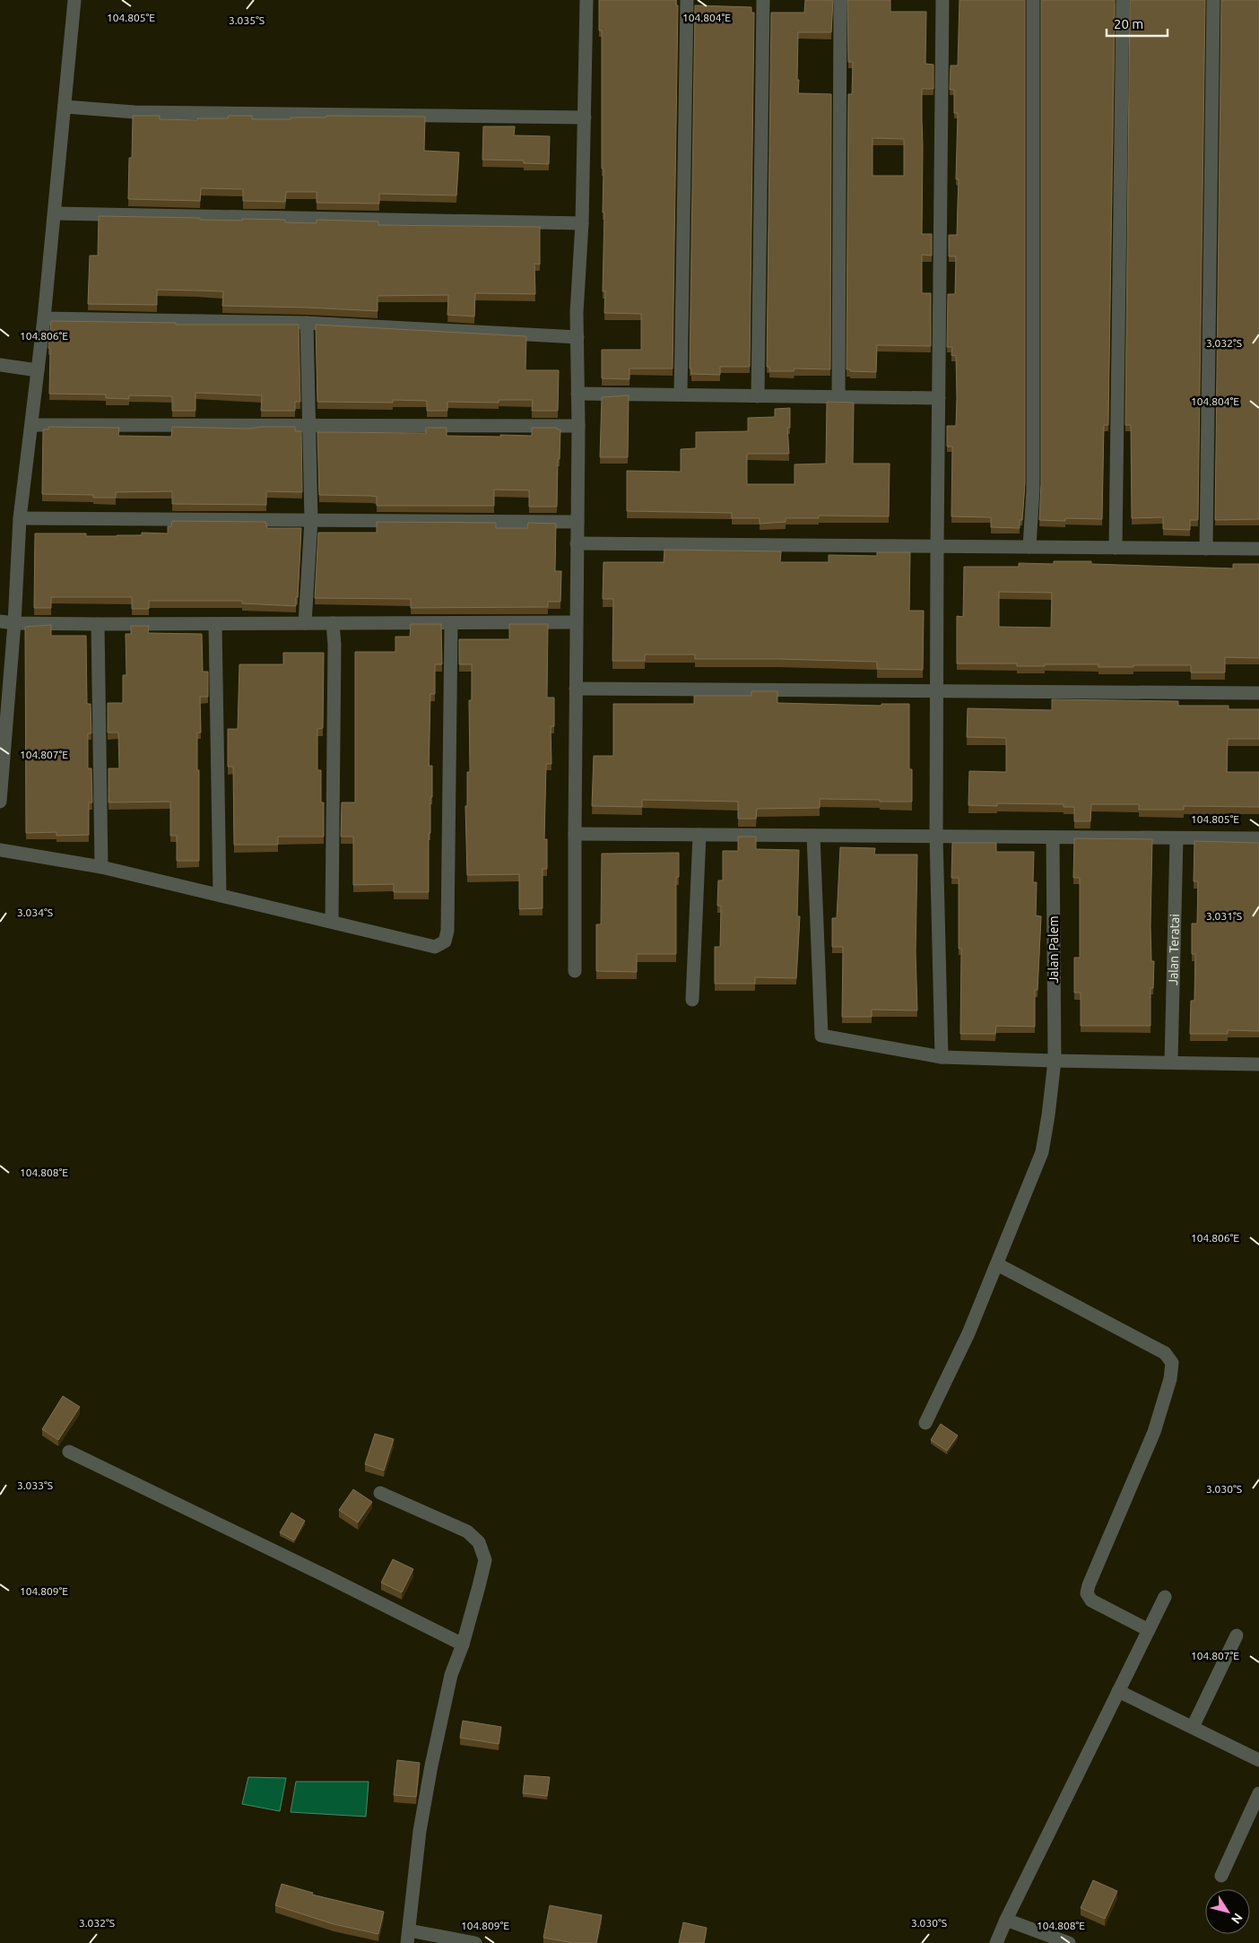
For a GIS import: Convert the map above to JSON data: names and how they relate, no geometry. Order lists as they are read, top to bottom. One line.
{"streets":{"street":["Jalan Palem","Jalan Teratai"]},"scale_bar":"20 m","north":"bottom right","coordinates":["104.805°E","104.804°E","3.035°S","104.806°E","3.032°S","104.807°E","3.034°S","3.031°S","104.808°E","3.033°S","3.030°S","104.809°E"]}
